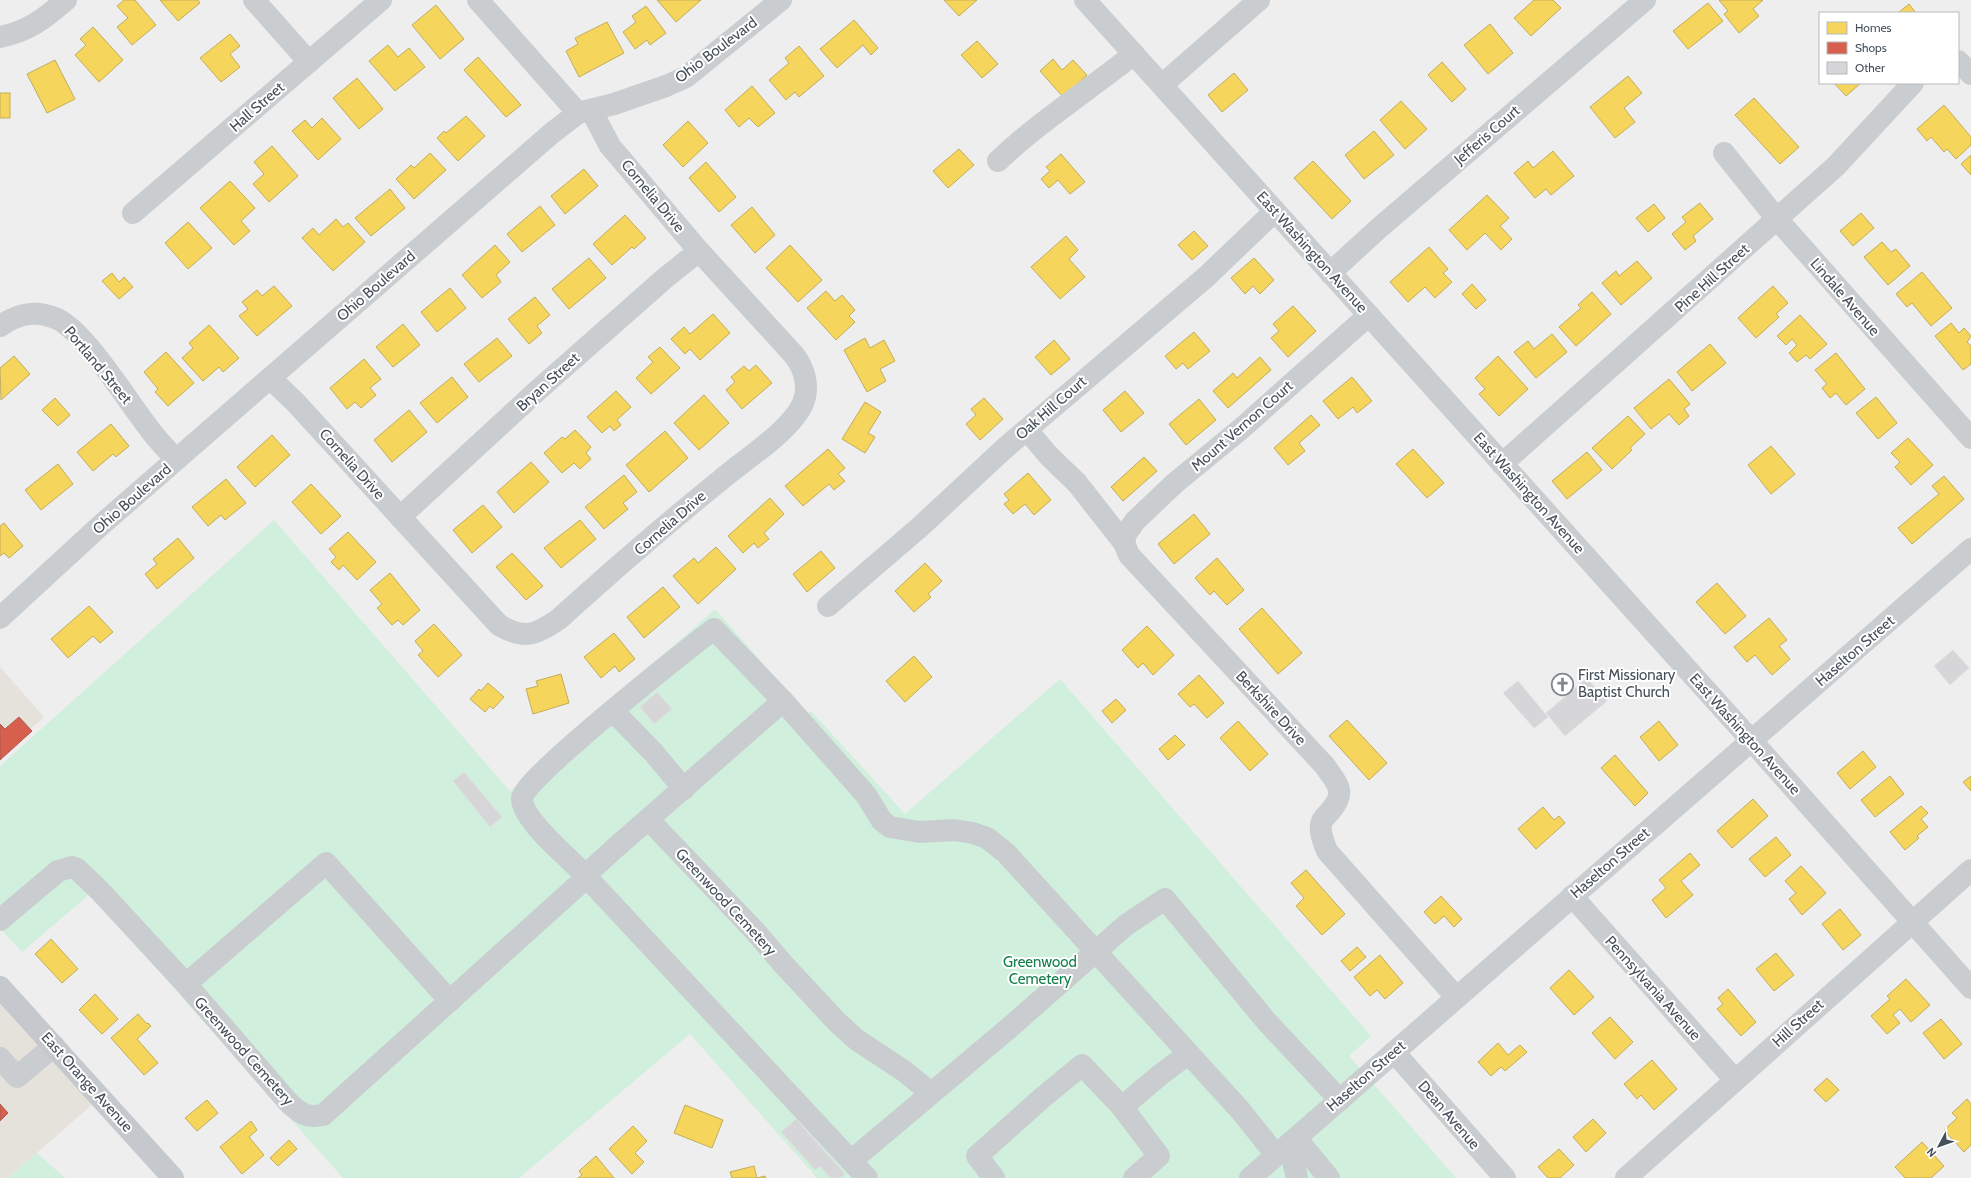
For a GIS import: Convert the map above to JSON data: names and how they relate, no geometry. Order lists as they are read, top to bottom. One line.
{"streets":{"main road":["East Orange Avenue"],"street":["Ohio Boulevard","Hall Street","Jefferis Court","Cornelia Drive","East Washington Avenue","Pine Hill Street","Lindale Avenue","Portland Street","Bryan Street","Oak Hill Court","Mount Vernon Court","Haselton Street","Berkshire Drive","Greenwood Cemetery","Pennsylvania Avenue","Hill Street","Dean Avenue"]},"crossings":[["Ohio Boulevard","Cornelia Drive"],["Ohio Boulevard","Portland Street"],["Jefferis Court","East Washington Avenue"],["Cornelia Drive","Bryan Street"],["East Washington Avenue","Pine Hill Street"],["East Washington Avenue","Oak Hill Court"],["East Washington Avenue","Mount Vernon Court"],["East Washington Avenue","Haselton Street"],["East Washington Avenue","Hill Street"],["Pine Hill Street","Lindale Avenue"],["Oak Hill Court","Berkshire Drive"],["Mount Vernon Court","Berkshire Drive"],["Haselton Street","Berkshire Drive"],["Haselton Street","Pennsylvania Avenue"],["Haselton Street","Dean Avenue"],["Pennsylvania Avenue","Hill Street"]],"parks":["Greenwood Cemetery"],"places":{"church":["First Missionary Baptist Church"]},"legend":["Homes","Shops","Other"],"north":"bottom left"}
